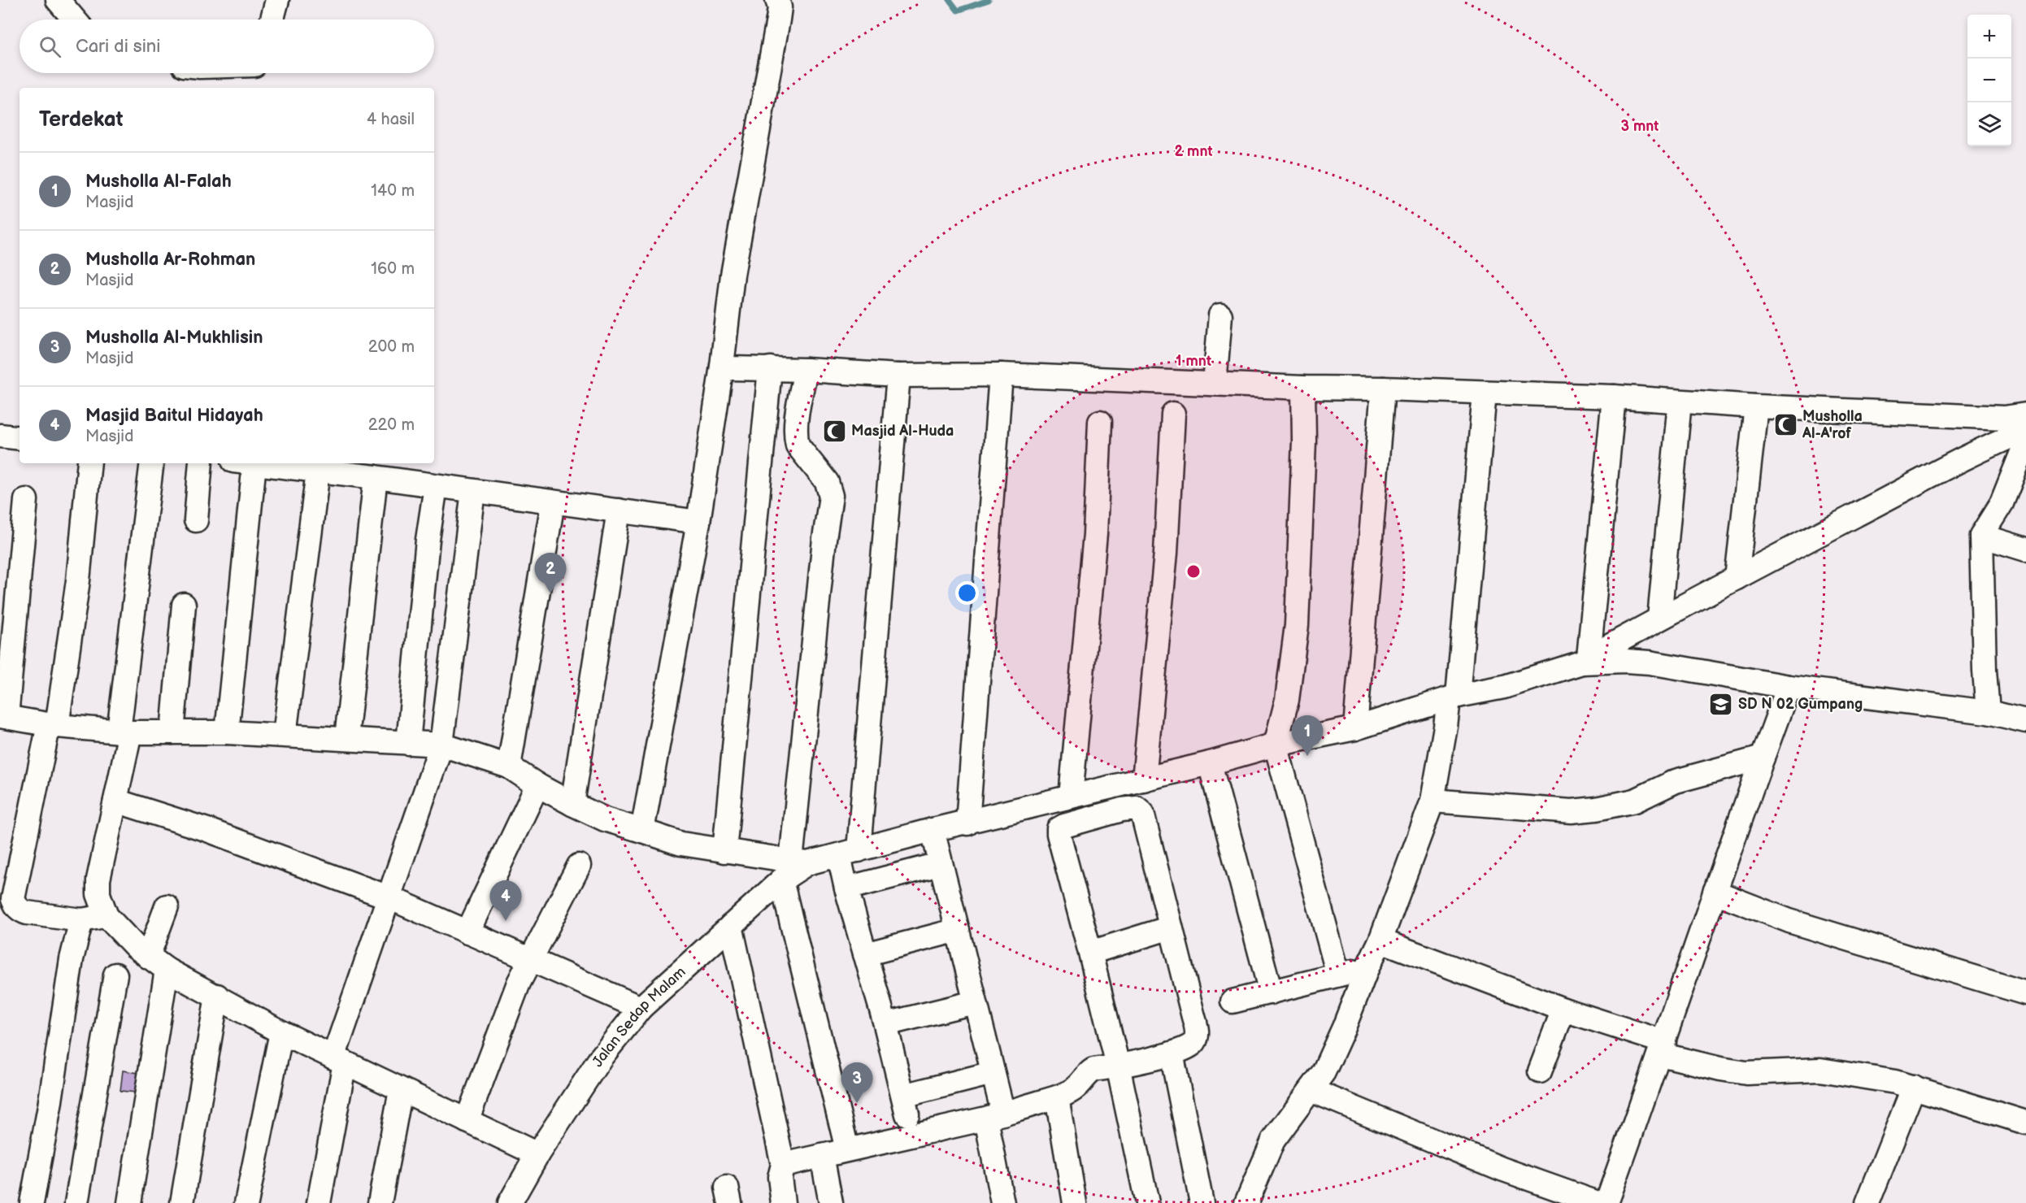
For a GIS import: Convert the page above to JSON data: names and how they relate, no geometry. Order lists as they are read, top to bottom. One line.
{"streets":{"street":["Jalan Sedap Malam"]},"places":{"mosque":["Musholla Al-A'rof","Masjid Al-Huda"],"school or university":["SD N 02 Gumpang"]},"page":{"map_buttons":["+","−"],"search":"Cari di sini","heading":["Terdekat","4 hasil"],"list":[{"mark":"1","name":"Musholla Al-Falah","note":"Masjid","value":"140 m"},{"mark":"2","name":"Musholla Ar-Rohman","note":"Masjid","value":"160 m"},{"mark":"3","name":"Musholla Al-Mukhlisin","note":"Masjid","value":"200 m"},{"mark":"4","name":"Masjid Baitul Hidayah","note":"Masjid","value":"220 m"}],"pins":["2","1","4","3"]},"rings":["3 mnt","2 mnt","1 mnt"]}
